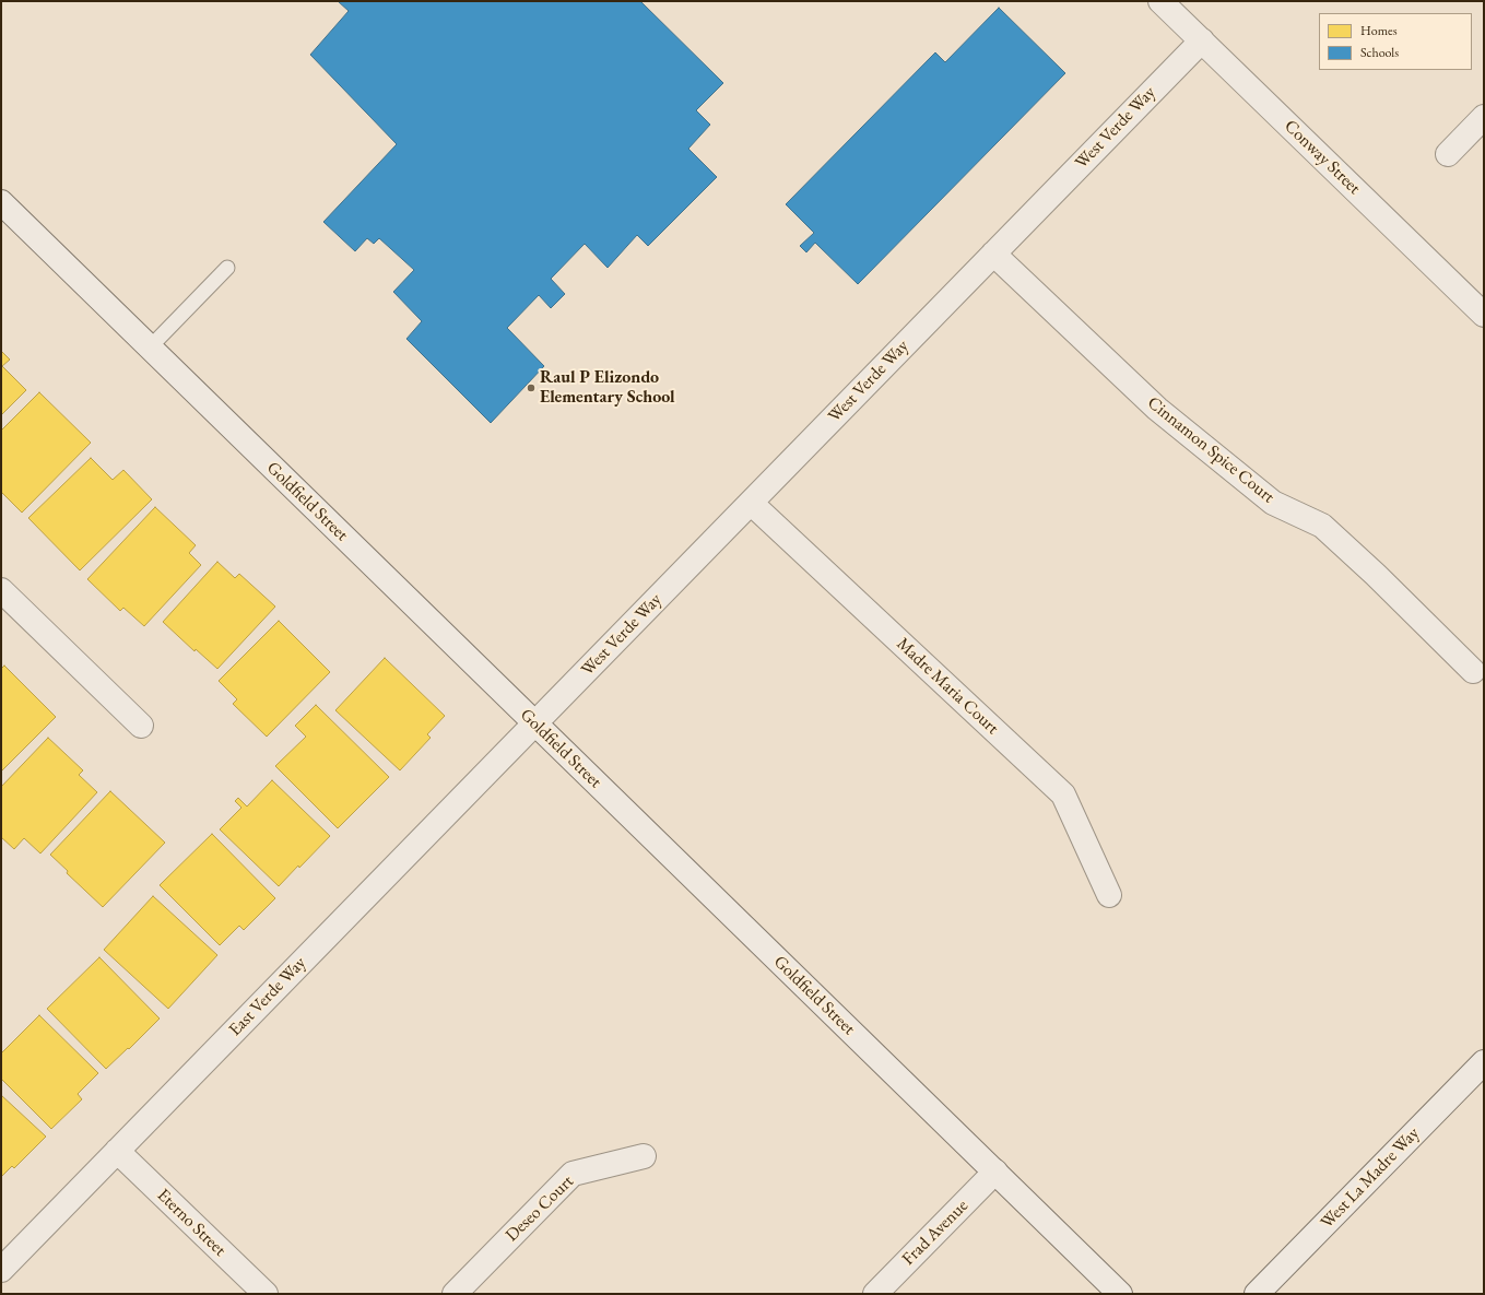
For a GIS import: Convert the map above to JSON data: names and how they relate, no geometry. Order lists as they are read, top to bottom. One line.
{"streets":{"street":["West Verde Way","Conway Street","Cinnamon Spice Court","Goldfield Street","Madre Maria Court","East Verde Way","West La Madre Way","Deseo Court","Eterno Street","Frad Avenue"]},"crossings":[["West Verde Way","Conway Street"],["West Verde Way","Cinnamon Spice Court"],["West Verde Way","Goldfield Street"],["West Verde Way","Madre Maria Court"],["West Verde Way","East Verde Way"],["Goldfield Street","East Verde Way"],["Goldfield Street","Frad Avenue"],["East Verde Way","Eterno Street"]],"places":["Raul P Elizondo Elementary School"],"legend":["Homes","Schools"]}
